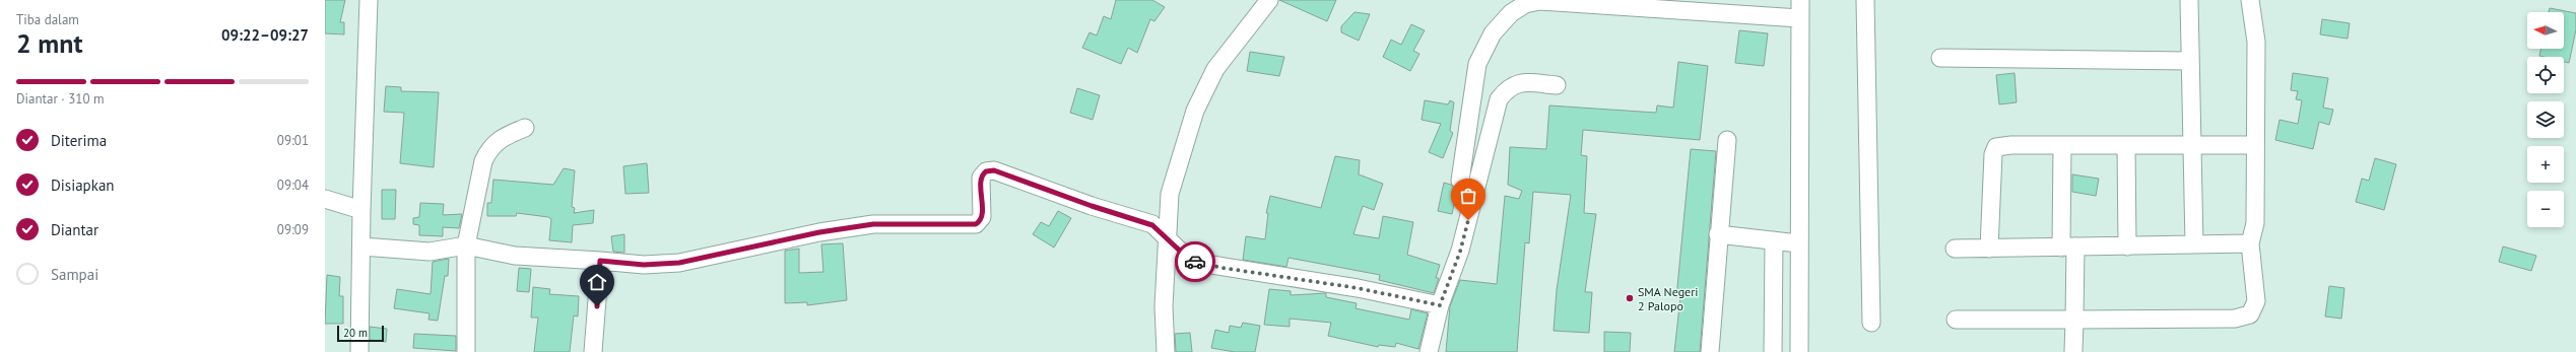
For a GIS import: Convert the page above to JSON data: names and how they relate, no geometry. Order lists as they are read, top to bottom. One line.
{"places":["SMA Negeri 2 Palopo"],"scale_bar":"20 m","north":"left","page":{"heading":["2 mnt","Tiba dalam","09:22–09:27"],"map_buttons":["+","−"],"bar":"Diantar · 310 m","list":[["Diterima","09:01"],["Disiapkan","09:04"],["Diantar","09:09"],"Sampai"],"scale":"20 m"}}
